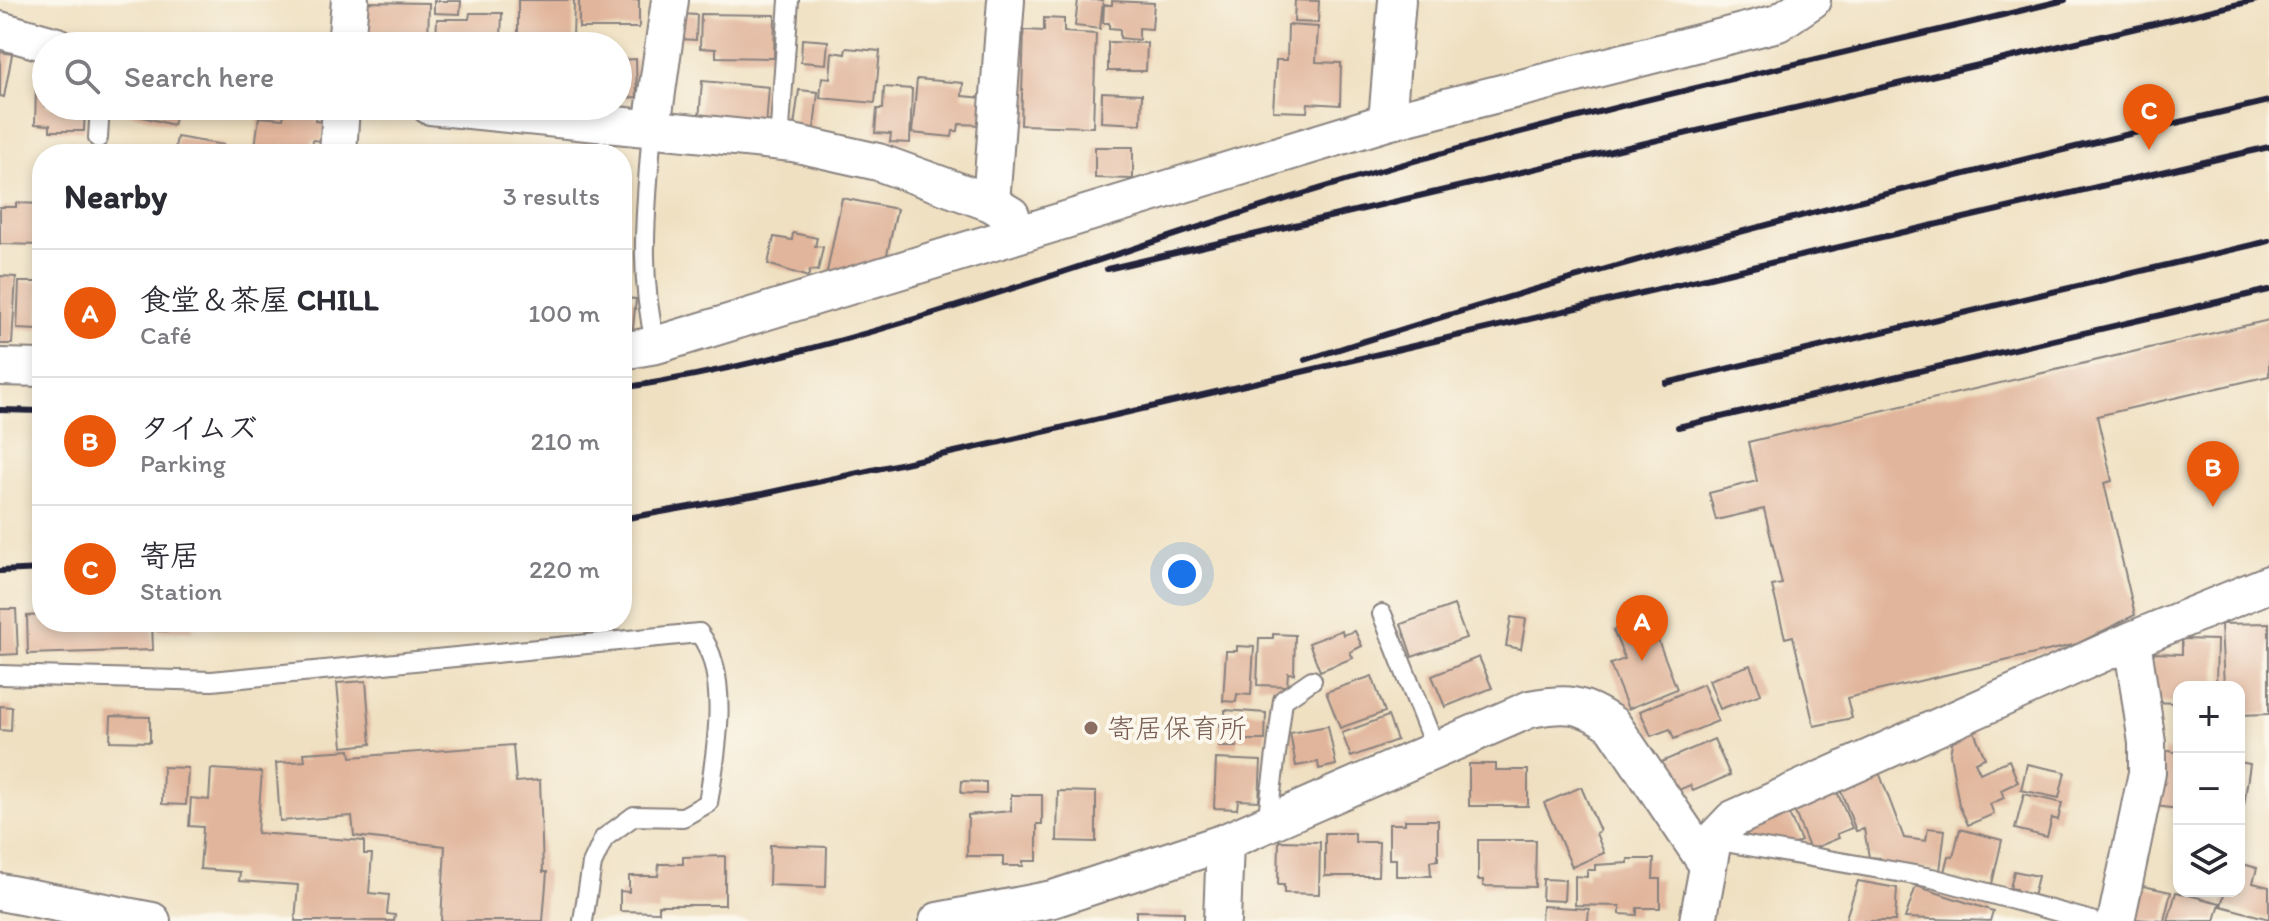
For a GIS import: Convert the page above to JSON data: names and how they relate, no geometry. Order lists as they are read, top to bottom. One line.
{"places":["寄居保育所"],"page":{"search":"Search here","pins":["C","B","A"],"heading":["Nearby","3 results"],"list":[{"mark":"A","name":"食堂＆茶屋 CHILL","note":"Café","value":"100 m"},{"mark":"B","name":"タイムズ","note":"Parking","value":"210 m"},{"mark":"C","name":"寄居","note":"Station","value":"220 m"}],"map_buttons":["+","−"]}}
